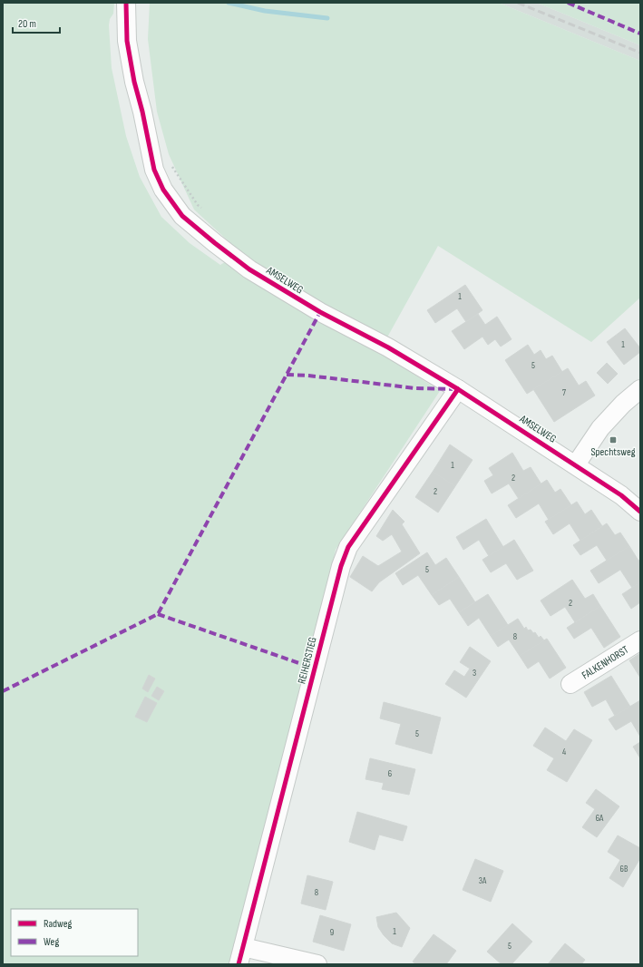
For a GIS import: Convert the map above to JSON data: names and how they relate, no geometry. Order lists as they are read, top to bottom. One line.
{"streets":{"street":["AMSELWEG","REIHERSTIEG","FALKENHORST"]},"crossings":[["AMSELWEG","REIHERSTIEG"]],"places":{"transit":["Spechtsweg"]},"house_numbers":["1","1","5","7","1","2","2","5","2","8","3","5","4","6","6A","6B","3A","8","1","9","5"],"legend":["Radweg","Weg"],"scale_bar":"20 m"}
